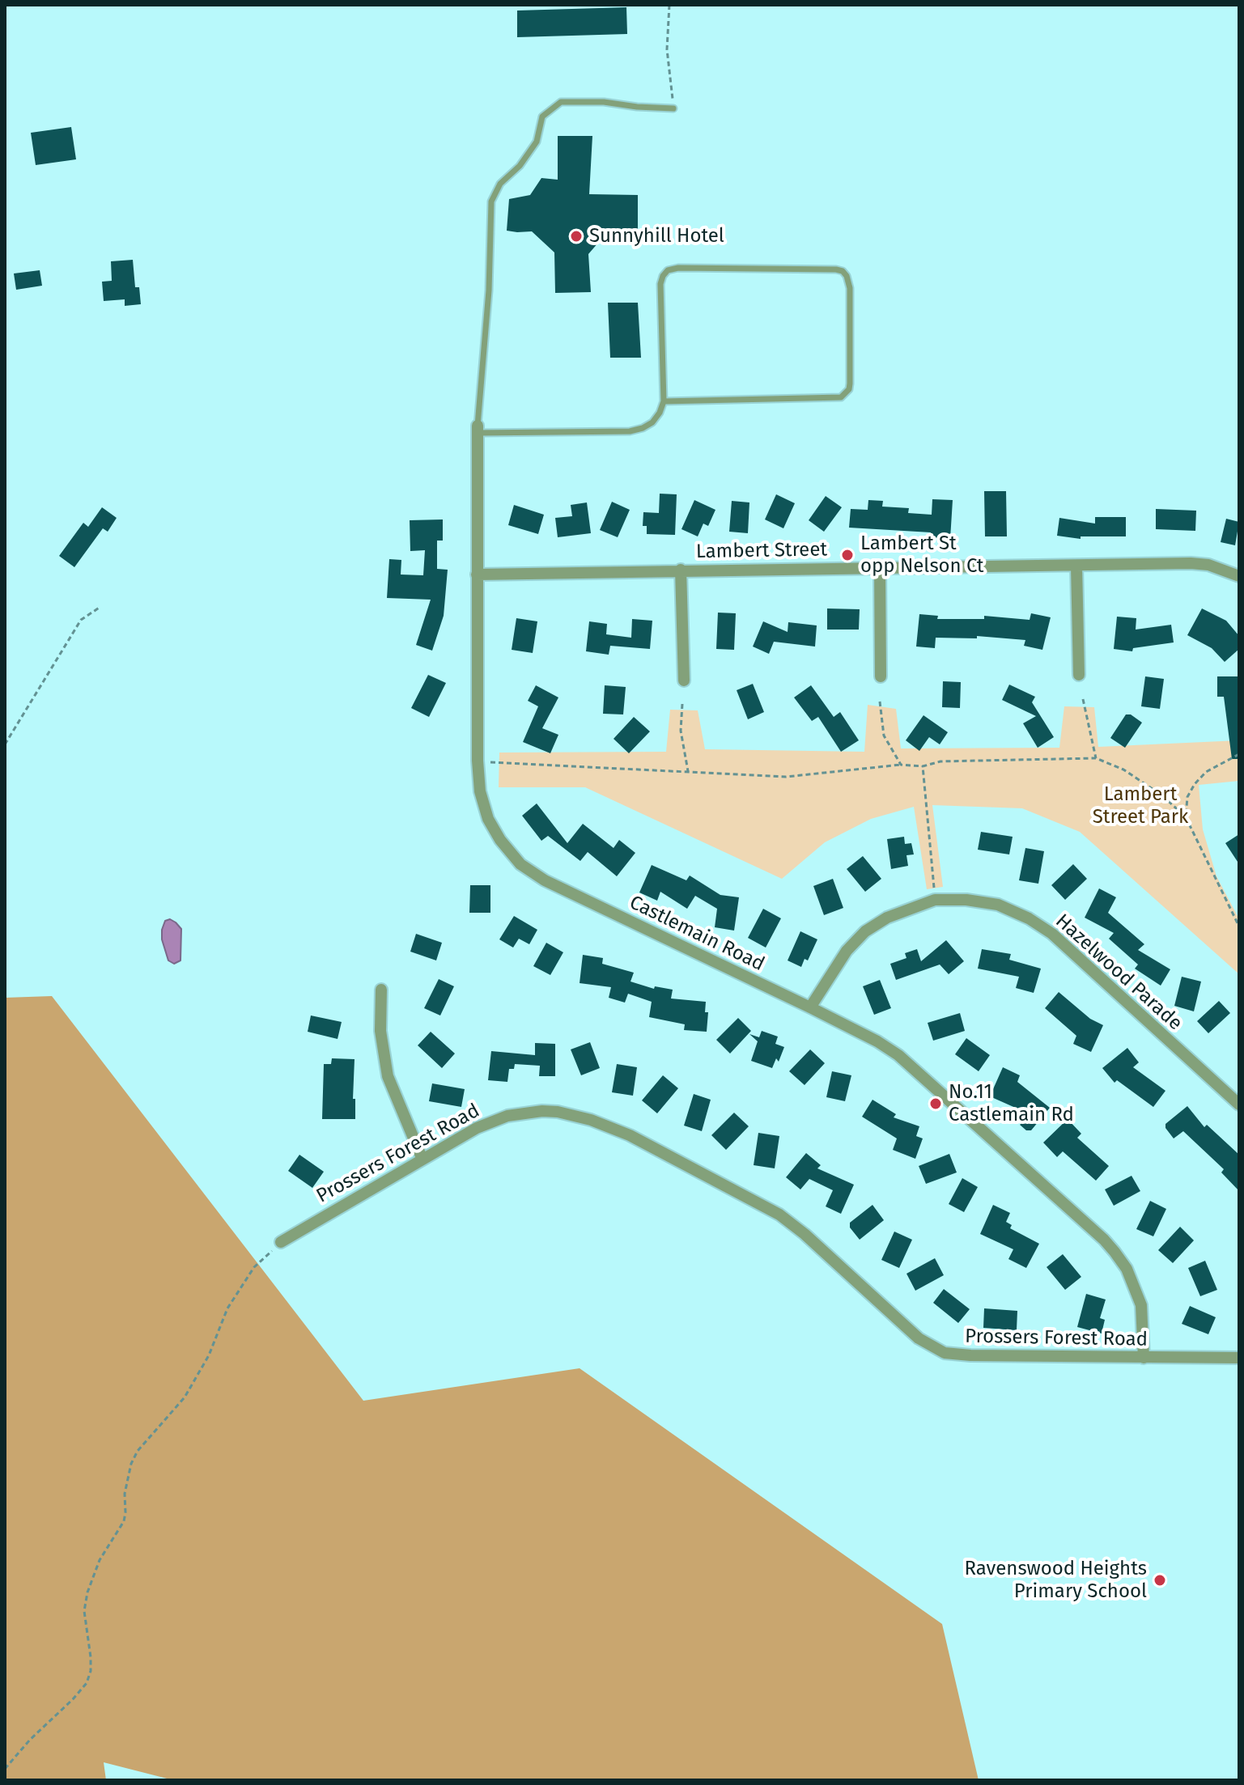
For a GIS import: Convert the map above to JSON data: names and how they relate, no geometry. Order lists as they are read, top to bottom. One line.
{"streets":{"street":["Lambert Street","Castlemain Road","Hazelwood Parade","Prossers Forest Road"]},"crossings":[["Lambert Street","Castlemain Road"],["Castlemain Road","Hazelwood Parade"],["Castlemain Road","Prossers Forest Road"]],"parks":["Lambert Street Park"],"places":["Sunnyhill Hotel","Lambert St opp Nelson Ct","No.11 Castlemain Rd","Ravenswood Heights Primary School"]}
